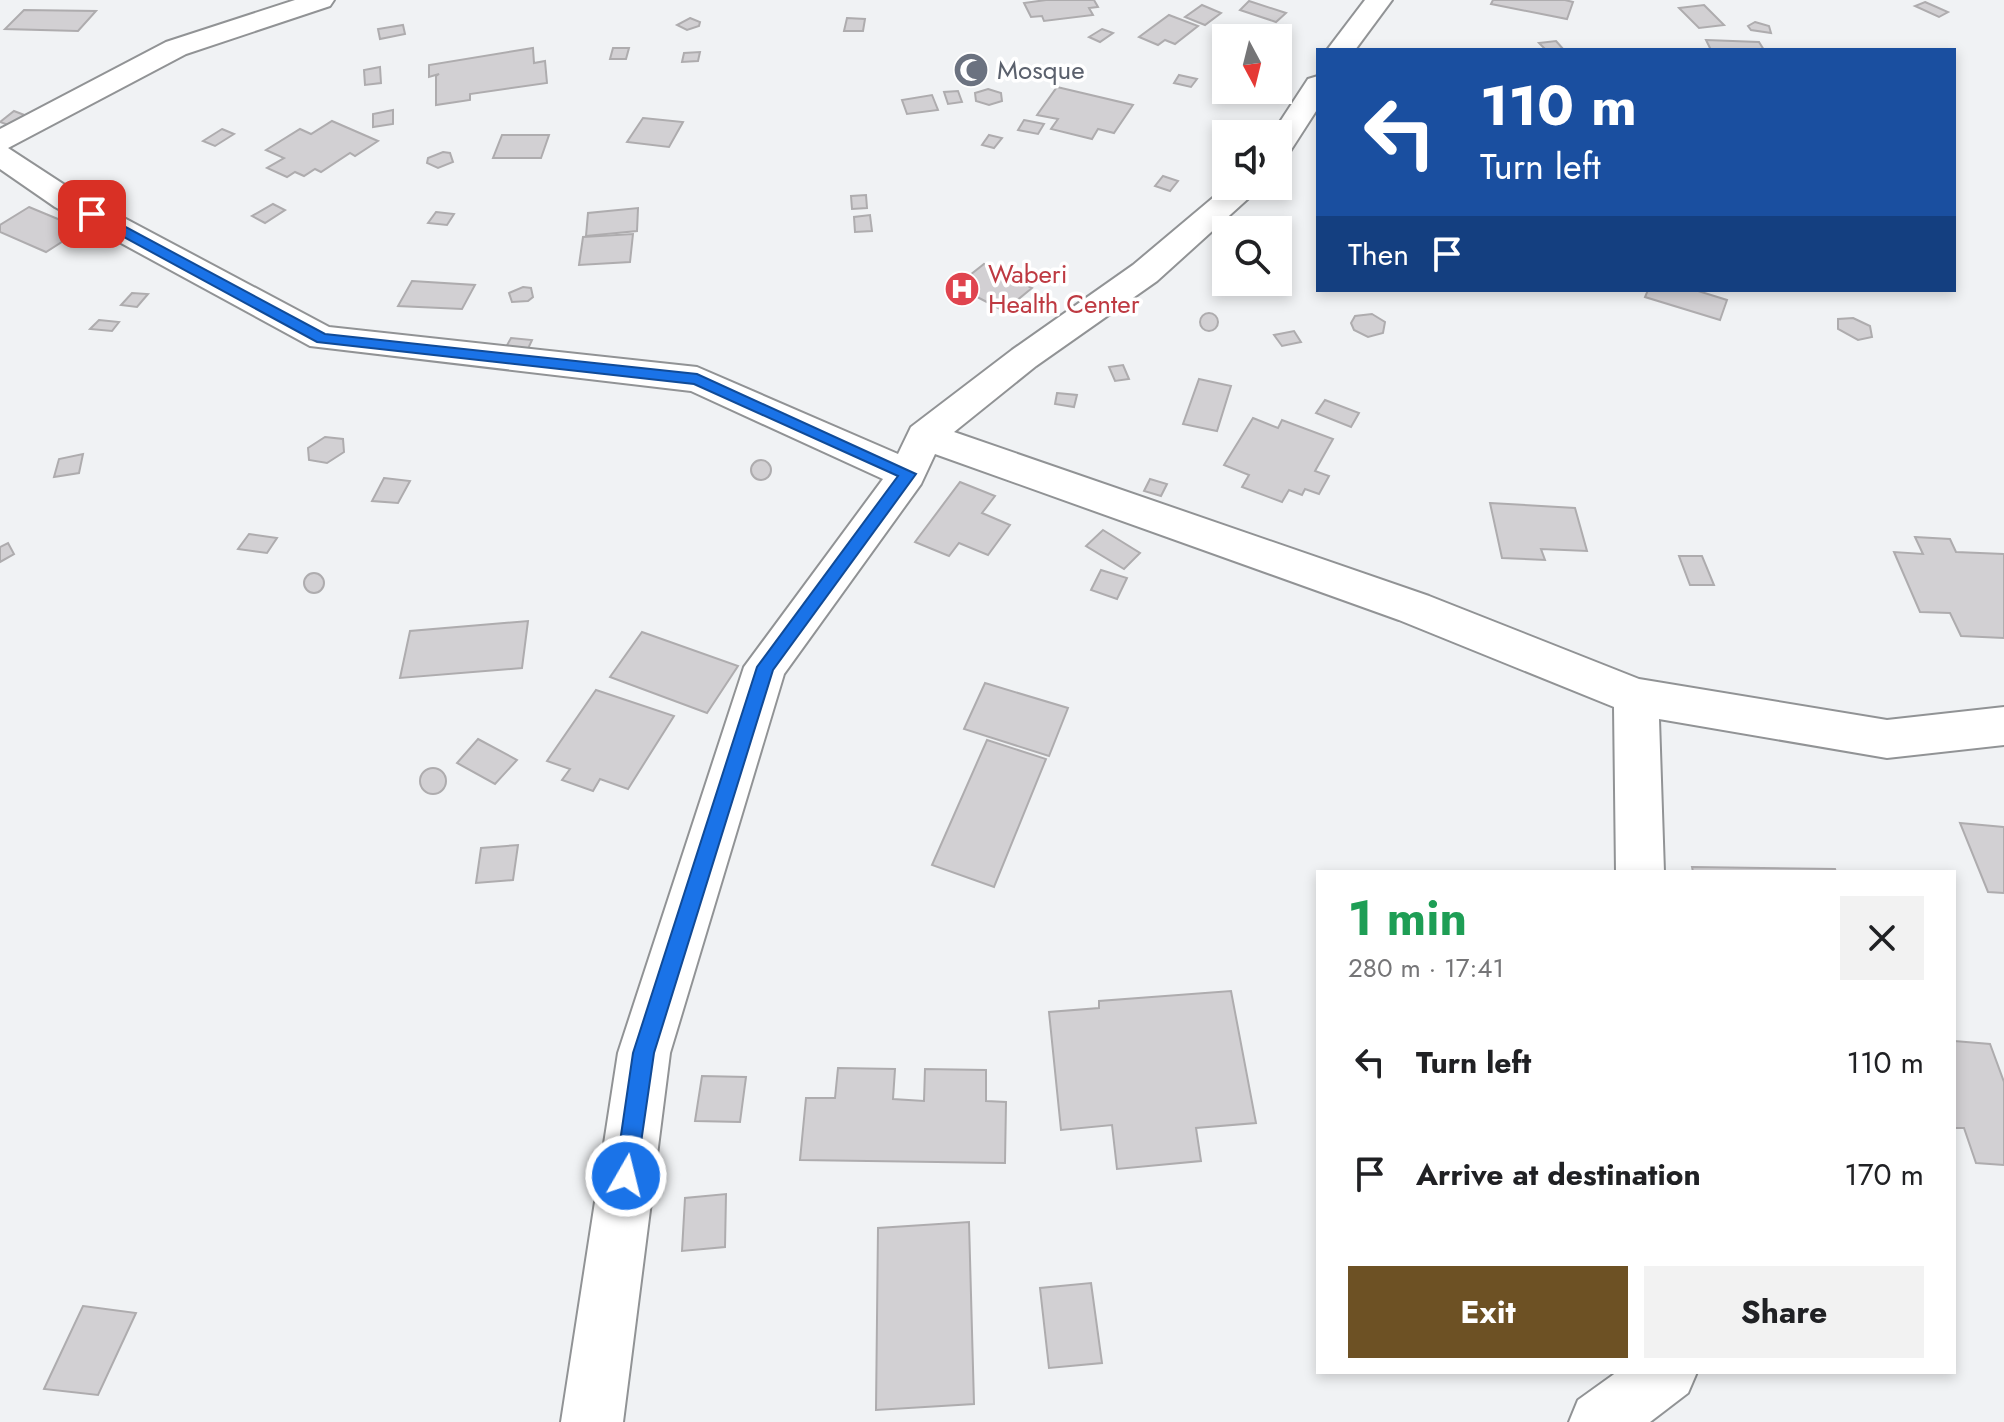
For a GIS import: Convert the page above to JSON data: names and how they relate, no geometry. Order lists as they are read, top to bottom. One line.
{"places":{"mosque":["Mosque"],"hospital":["Waberi Health Center"]},"north":"bottom","page":{"turn":["110 m","Turn left"],"then":"Then","heading":["1 min","280 m · 17:41"],"list":[{"name":"Turn left","value":"110 m"},{"name":"Arrive at destination","value":"170 m"}],"buttons":["Exit","Share"]}}
